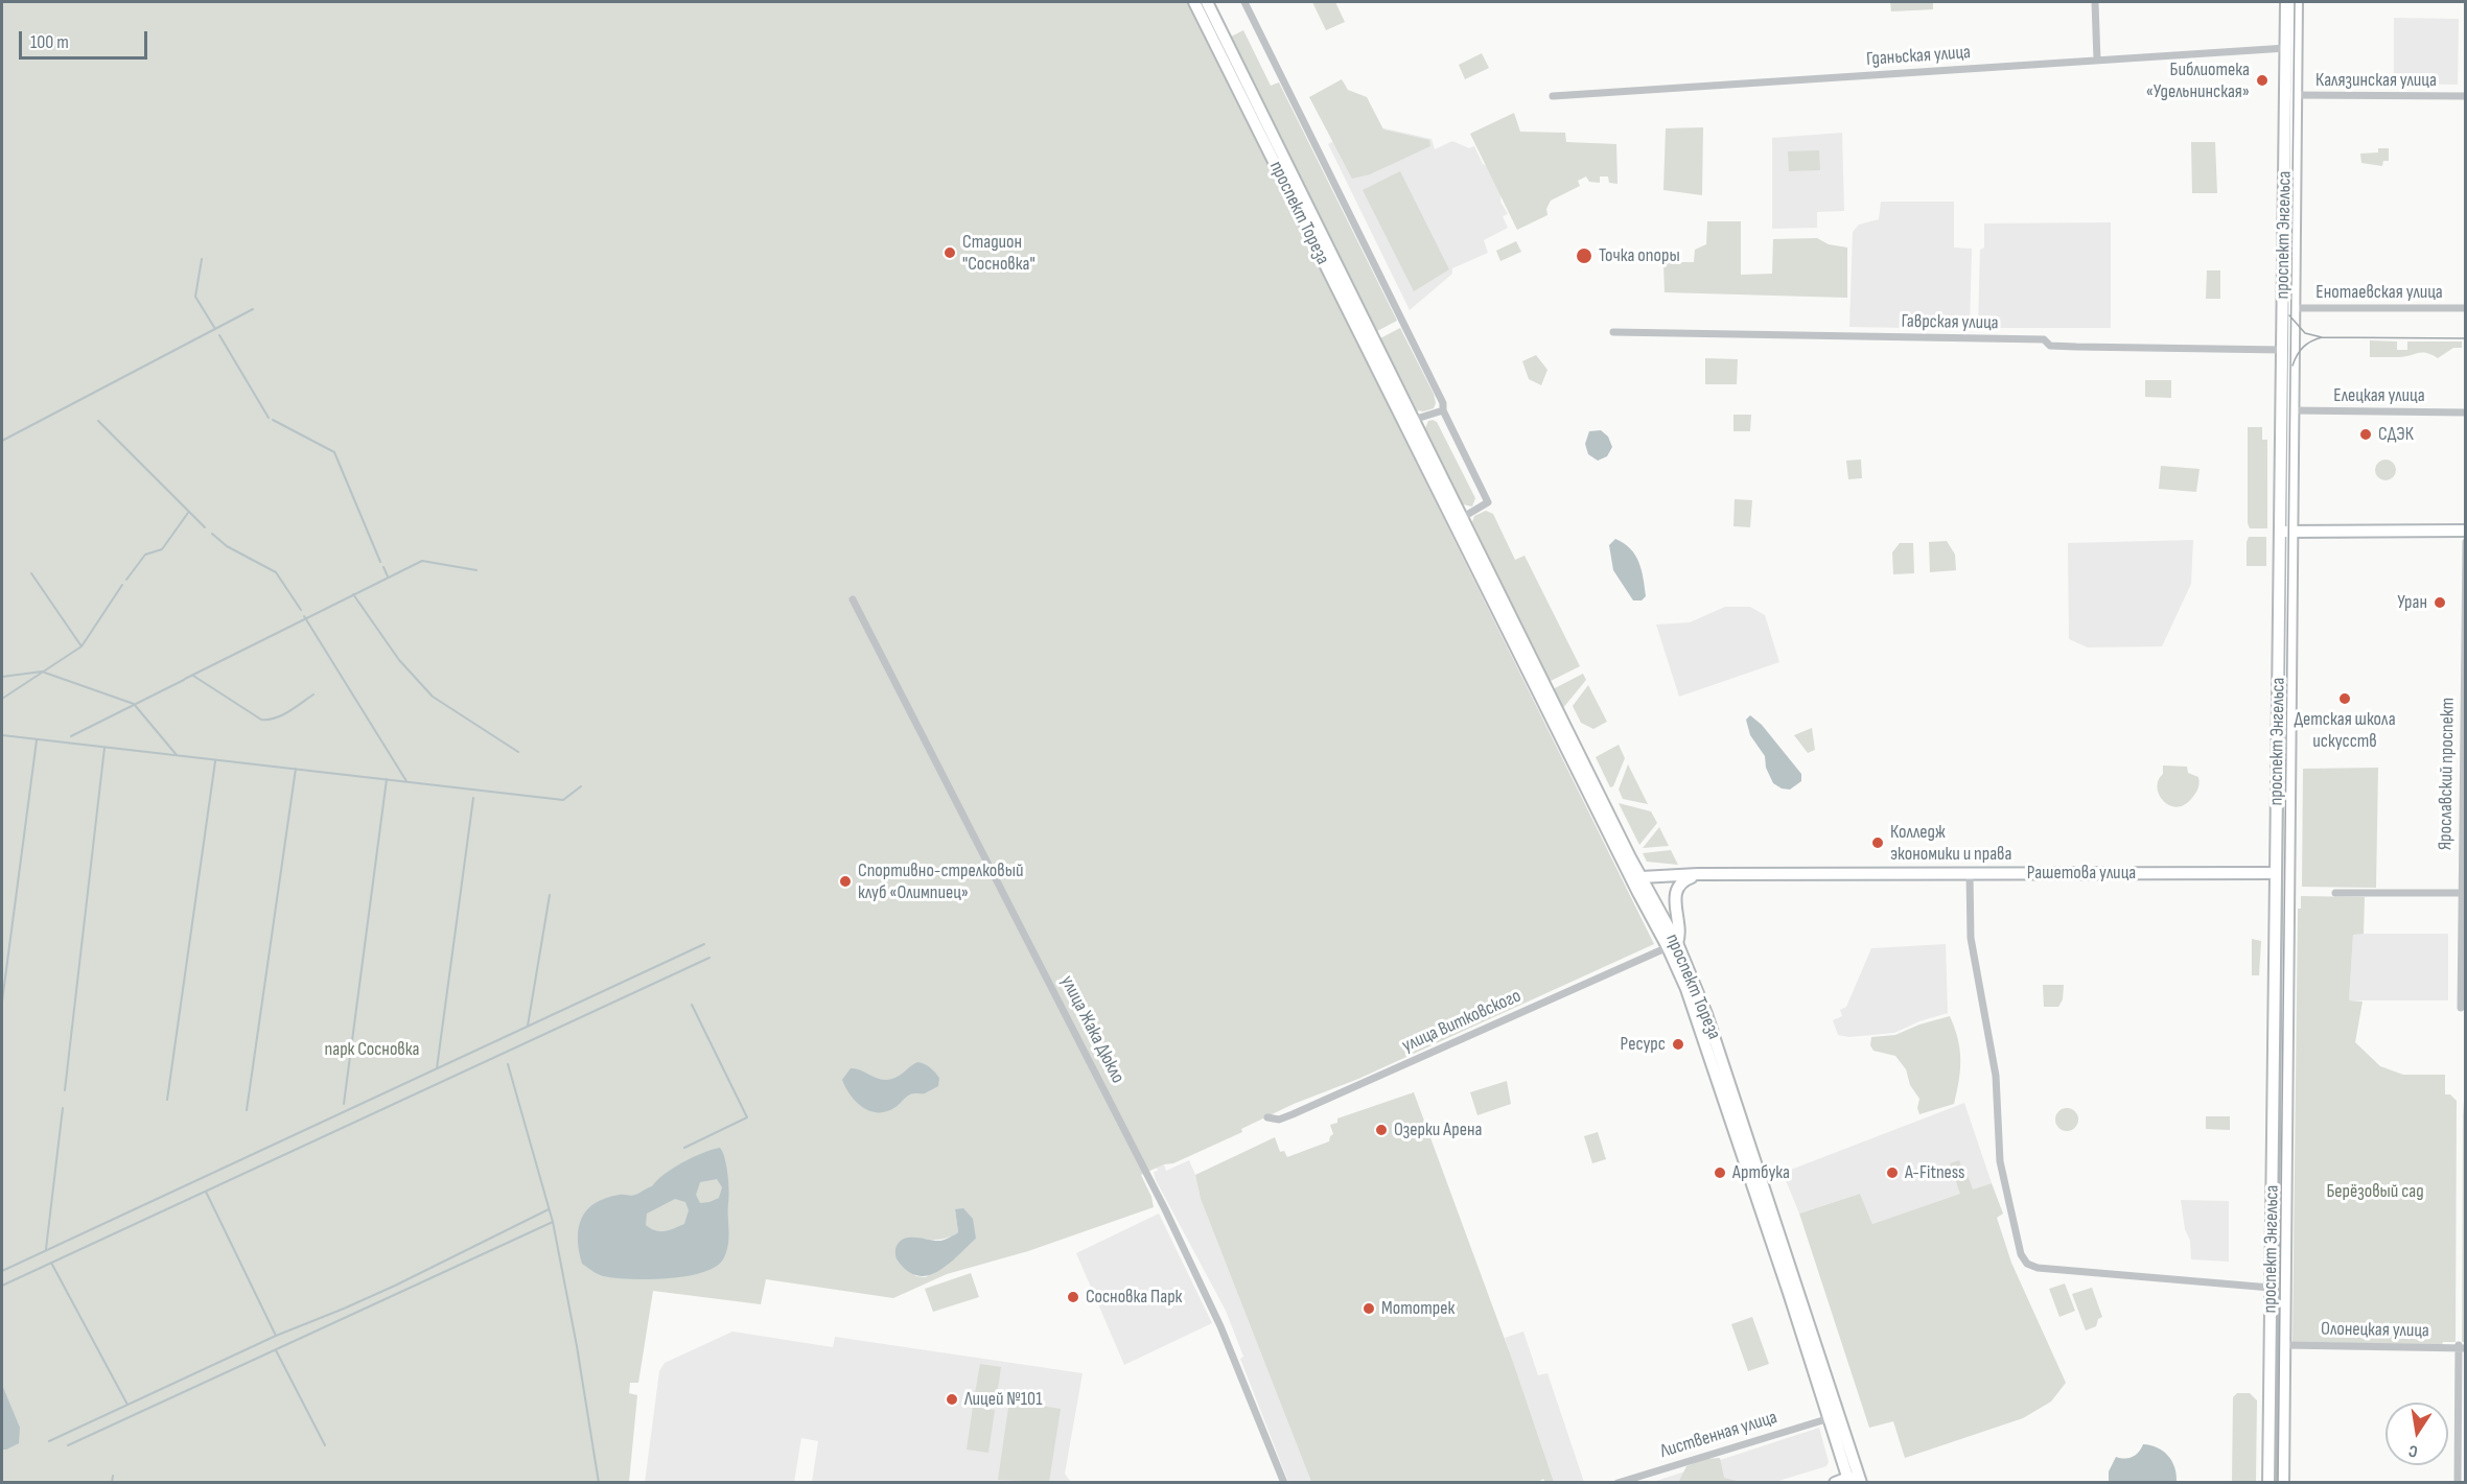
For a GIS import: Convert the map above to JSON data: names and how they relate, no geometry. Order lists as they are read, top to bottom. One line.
{"streets":{"main road":["проспект Тореза","проспект Энгельса","Рашетова улица"],"street":["Гданьская улица","Калязинская улица","Енотаевская улица","Гаврская улица","Елецкая улица","Ярославский проспект","улица Витковского","улица Жака Дюкло","Олонецкая улица","Лиственная улица"]},"crossings":[["Гданьская улица","проспект Энгельса"],["Калязинская улица","проспект Энгельса"],["проспект Тореза","Рашетова улица"],["проспект Тореза","улица Витковского"],["проспект Тореза","Лиственная улица"],["проспект Энгельса","Енотаевская улица"],["проспект Энгельса","Гаврская улица"],["проспект Энгельса","Елецкая улица"],["проспект Энгельса","Рашетова улица"],["проспект Энгельса","Олонецкая улица"]],"parks":["парк Сосновка","Берёзовый сад"],"places":["Библиотека «Удельнинская»","Стадион \"Сосновка\"","Точка опоры","СДЭК","Уран","Детская школа искусств","Колледж экономики и права","Спортивно-стрелковый клуб «Олимпиец»","Ресурс","Озерки Арена","Артбука","A-Fitness","Сосновка Парк","Мототрек","Лицей №101"],"scale_bar":"100 m","north":"bottom"}
